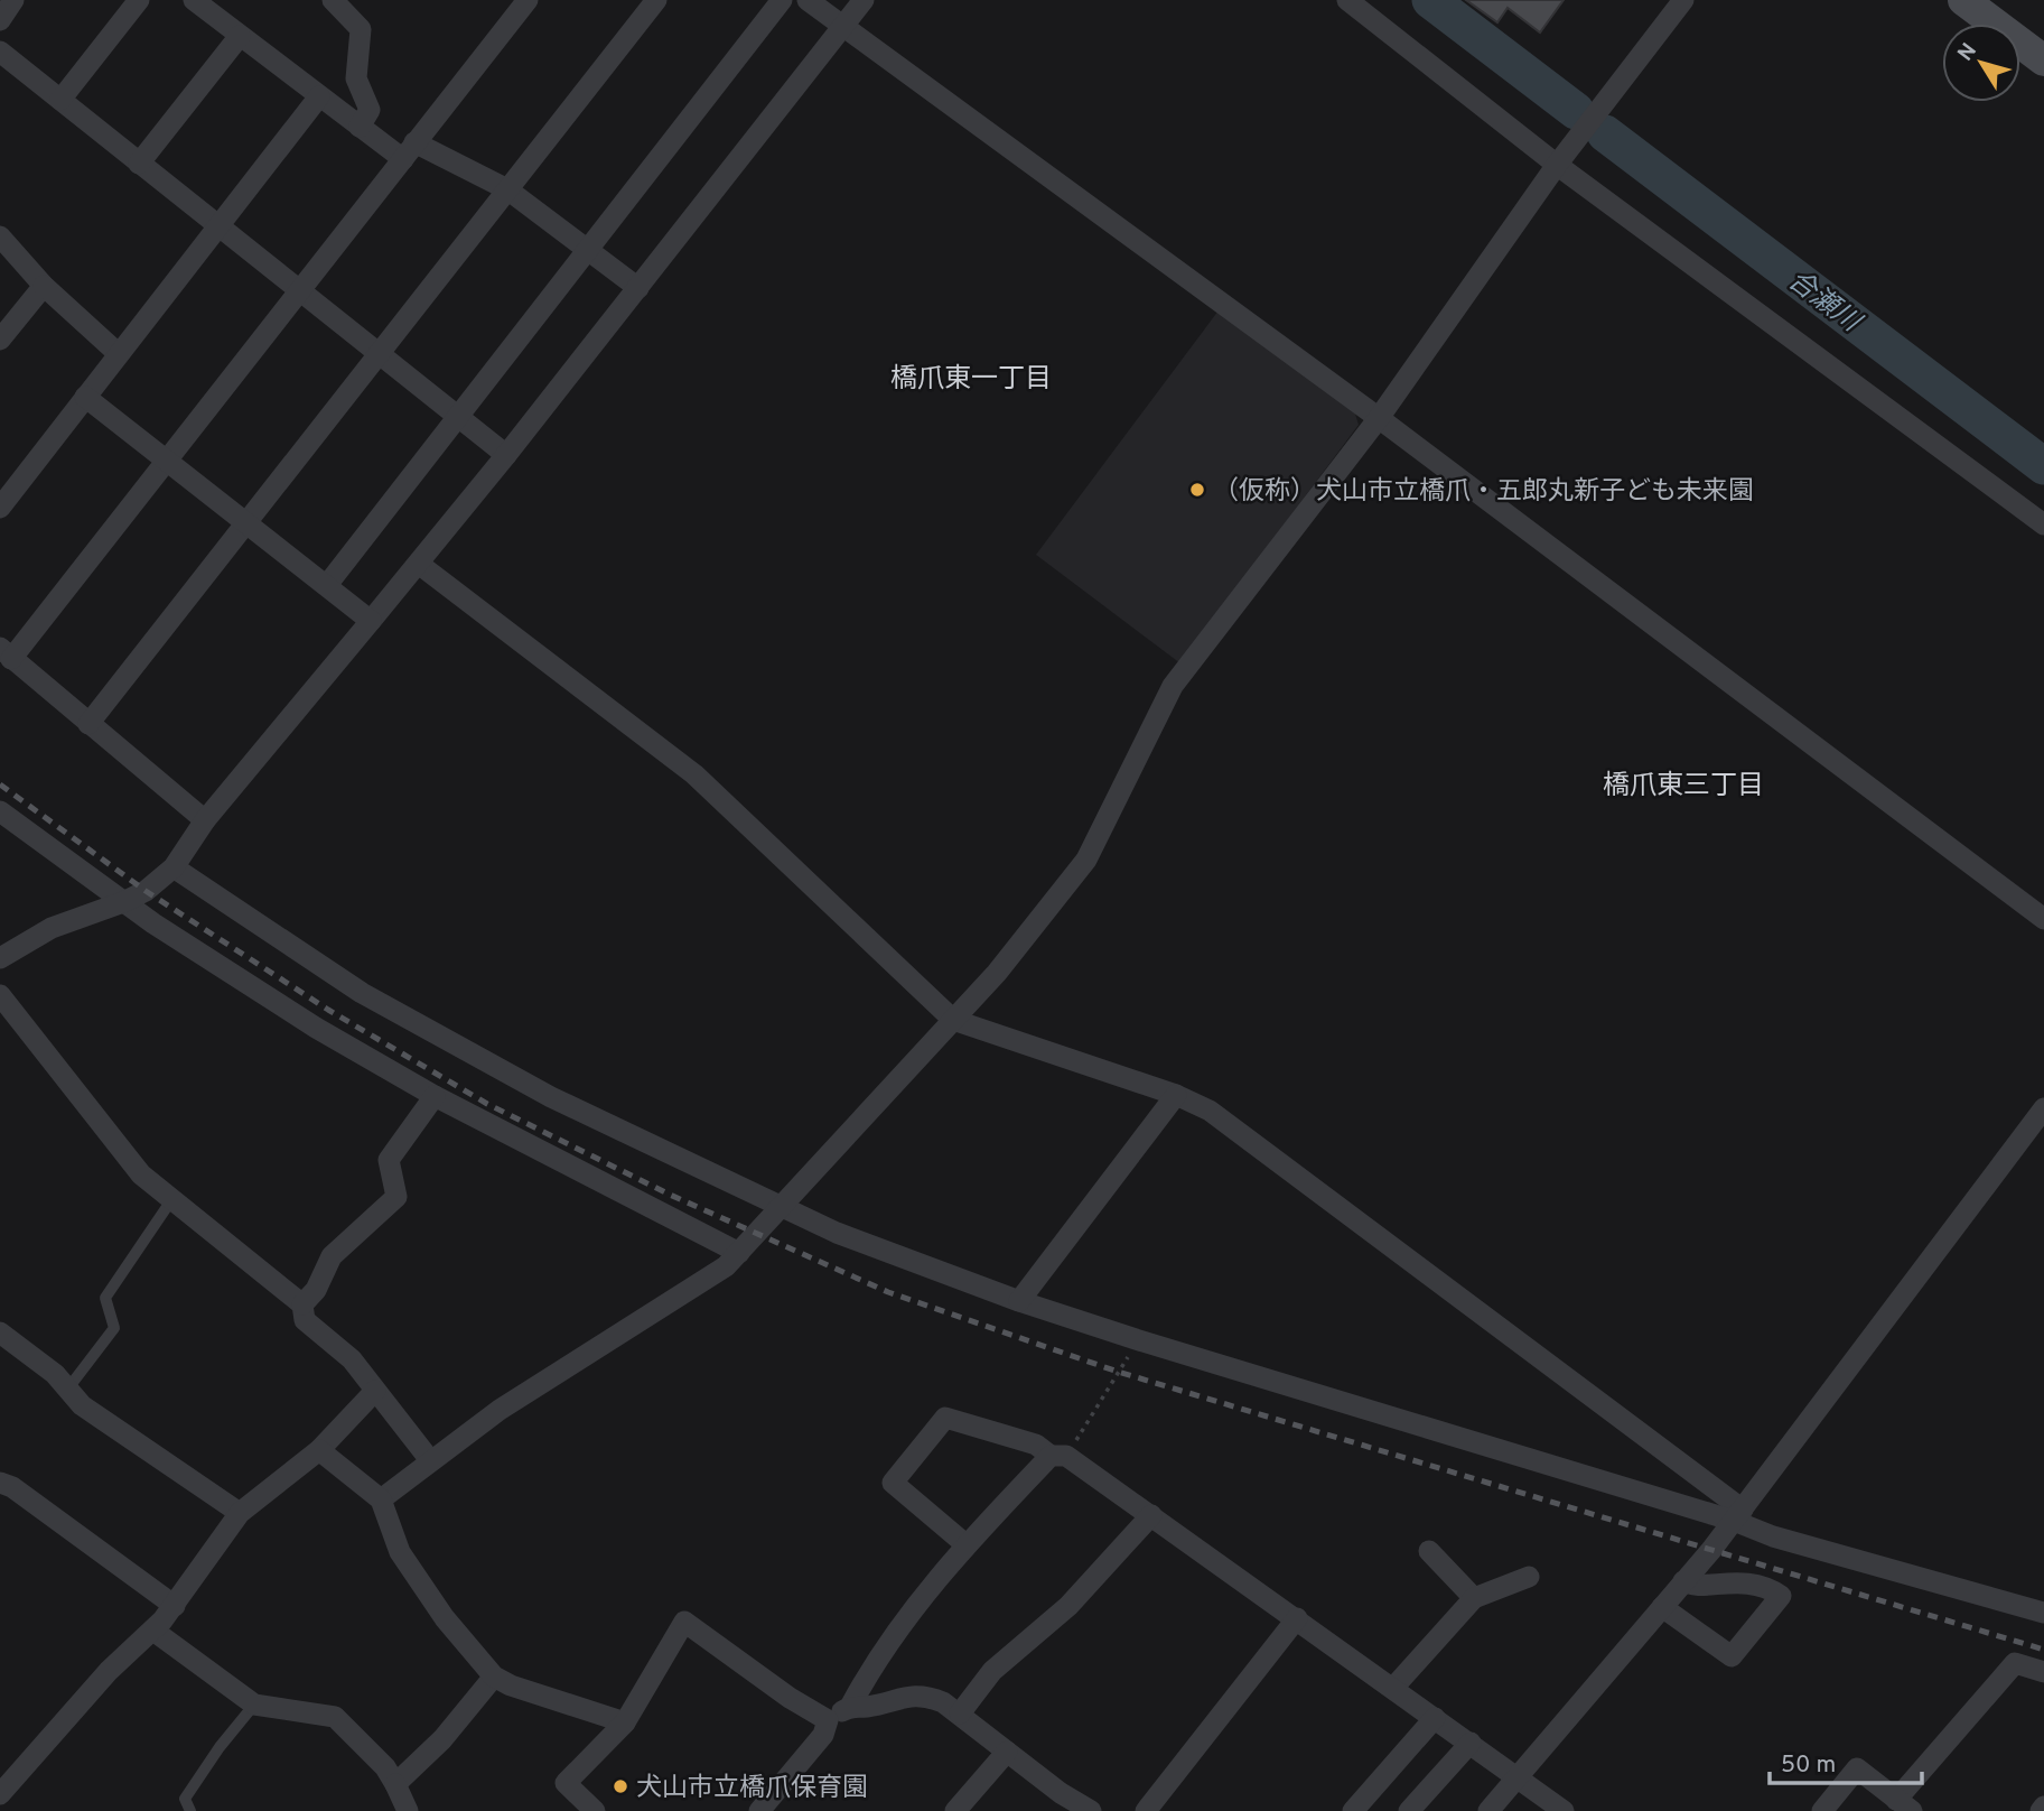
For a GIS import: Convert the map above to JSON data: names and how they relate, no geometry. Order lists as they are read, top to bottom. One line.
{"districts":["橋爪東一丁目","橋爪東三丁目"],"water":["合瀬川"],"places":["（仮称）犬山市立橋爪・五郎丸新子ども未来園","犬山市立橋爪保育園"],"scale_bar":"50 m","north":"top left"}
